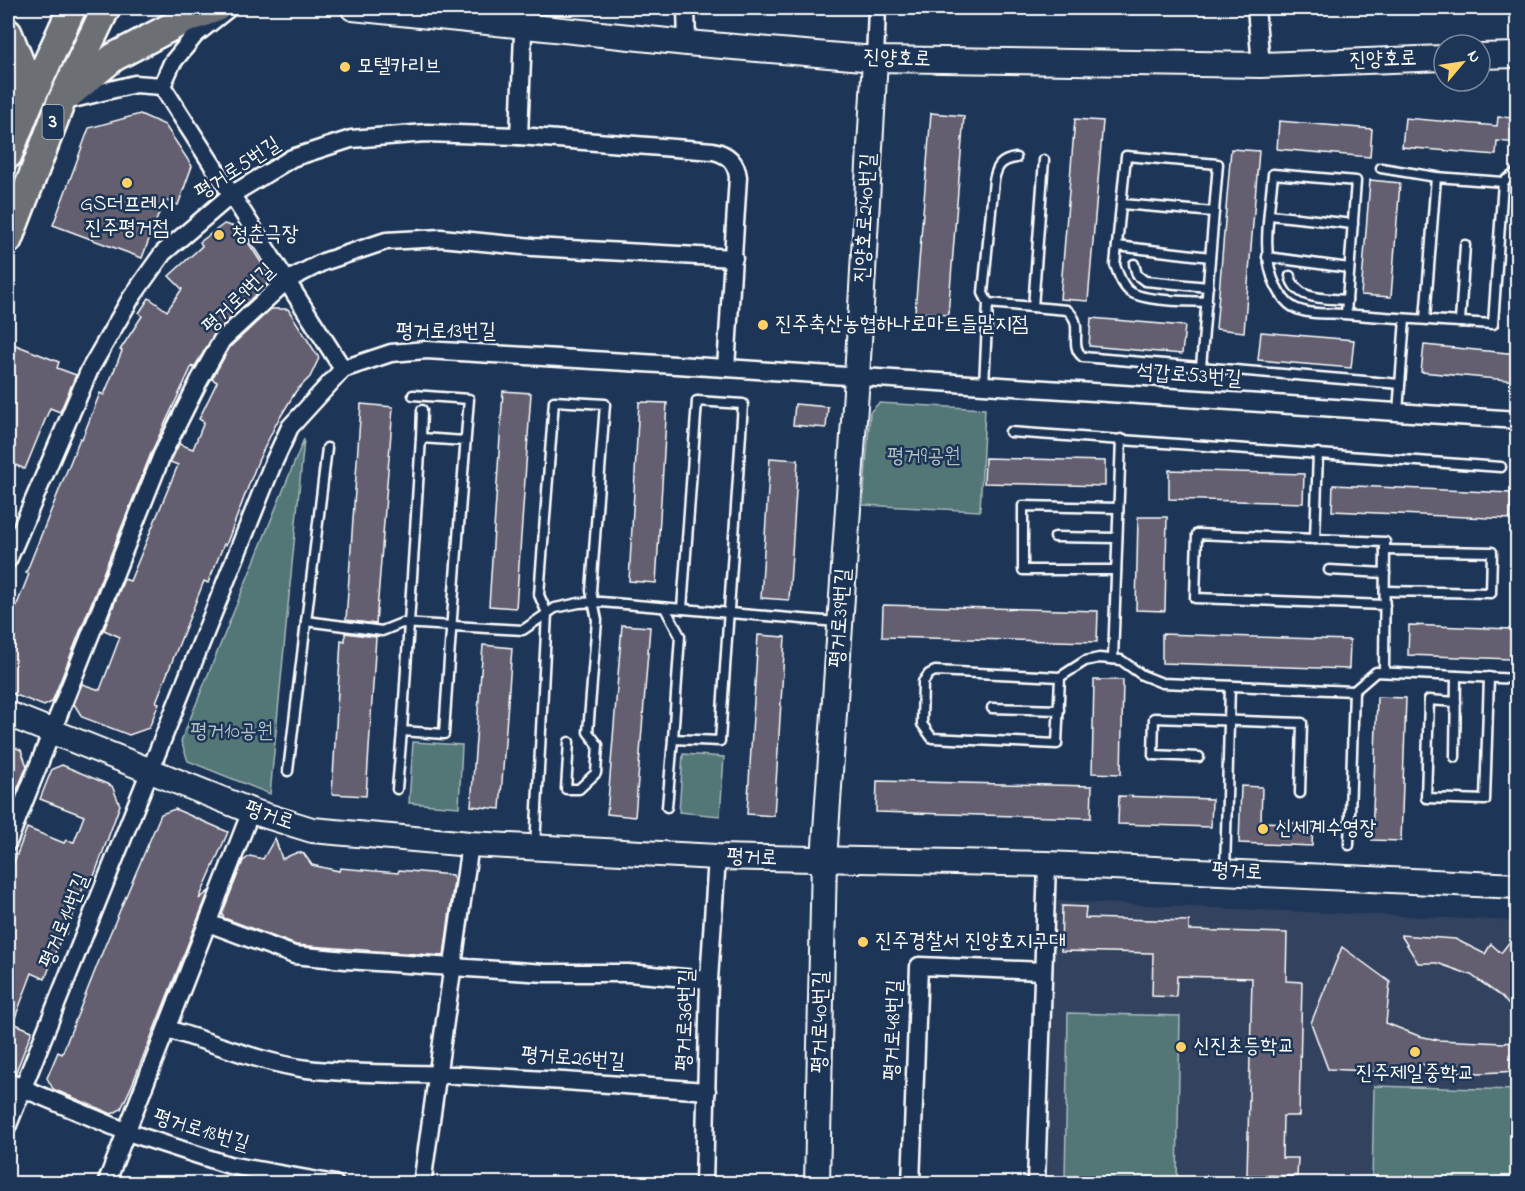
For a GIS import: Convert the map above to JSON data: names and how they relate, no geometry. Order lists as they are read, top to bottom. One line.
{"streets":{"main road":["3"],"street":["진양호로","평거로5번길","진양호로240번길","평거로9번길","평거로13번길","석갑로53번길","평거로39번길","평거로","평거로14번길","평거로36번길","평거로40번길","평거로48번길","평거로26번길","평거로18번길"]},"crossings":[["진양호로","진양호로240번길"],["평거로5번길","평거로9번길"],["진양호로240번길","평거로13번길"],["진양호로240번길","석갑로53번길"],["진양호로240번길","평거로39번길"],["평거로9번길","평거로"],["평거로13번길","석갑로53번길"],["평거로13번길","평거로39번길"],["평거로13번길","평거로"],["평거로13번길","평거로14번길"],["석갑로53번길","평거로39번길"],["평거로39번길","평거로"],["평거로39번길","평거로40번길"],["평거로","평거로14번길"],["평거로","평거로36번길"],["평거로","평거로40번길"],["평거로","평거로18번길"],["평거로36번길","평거로26번길"]],"parks":["평거9공원","평거10공원"],"places":["모텔카리브","GS더프레시 진주평거점","청춘극장","진주축산농협하나로마트들말지점","신세계수영장","진주경찰서 진양호지구대","신진초등학교","진주제일중학교"],"north":"top right"}
